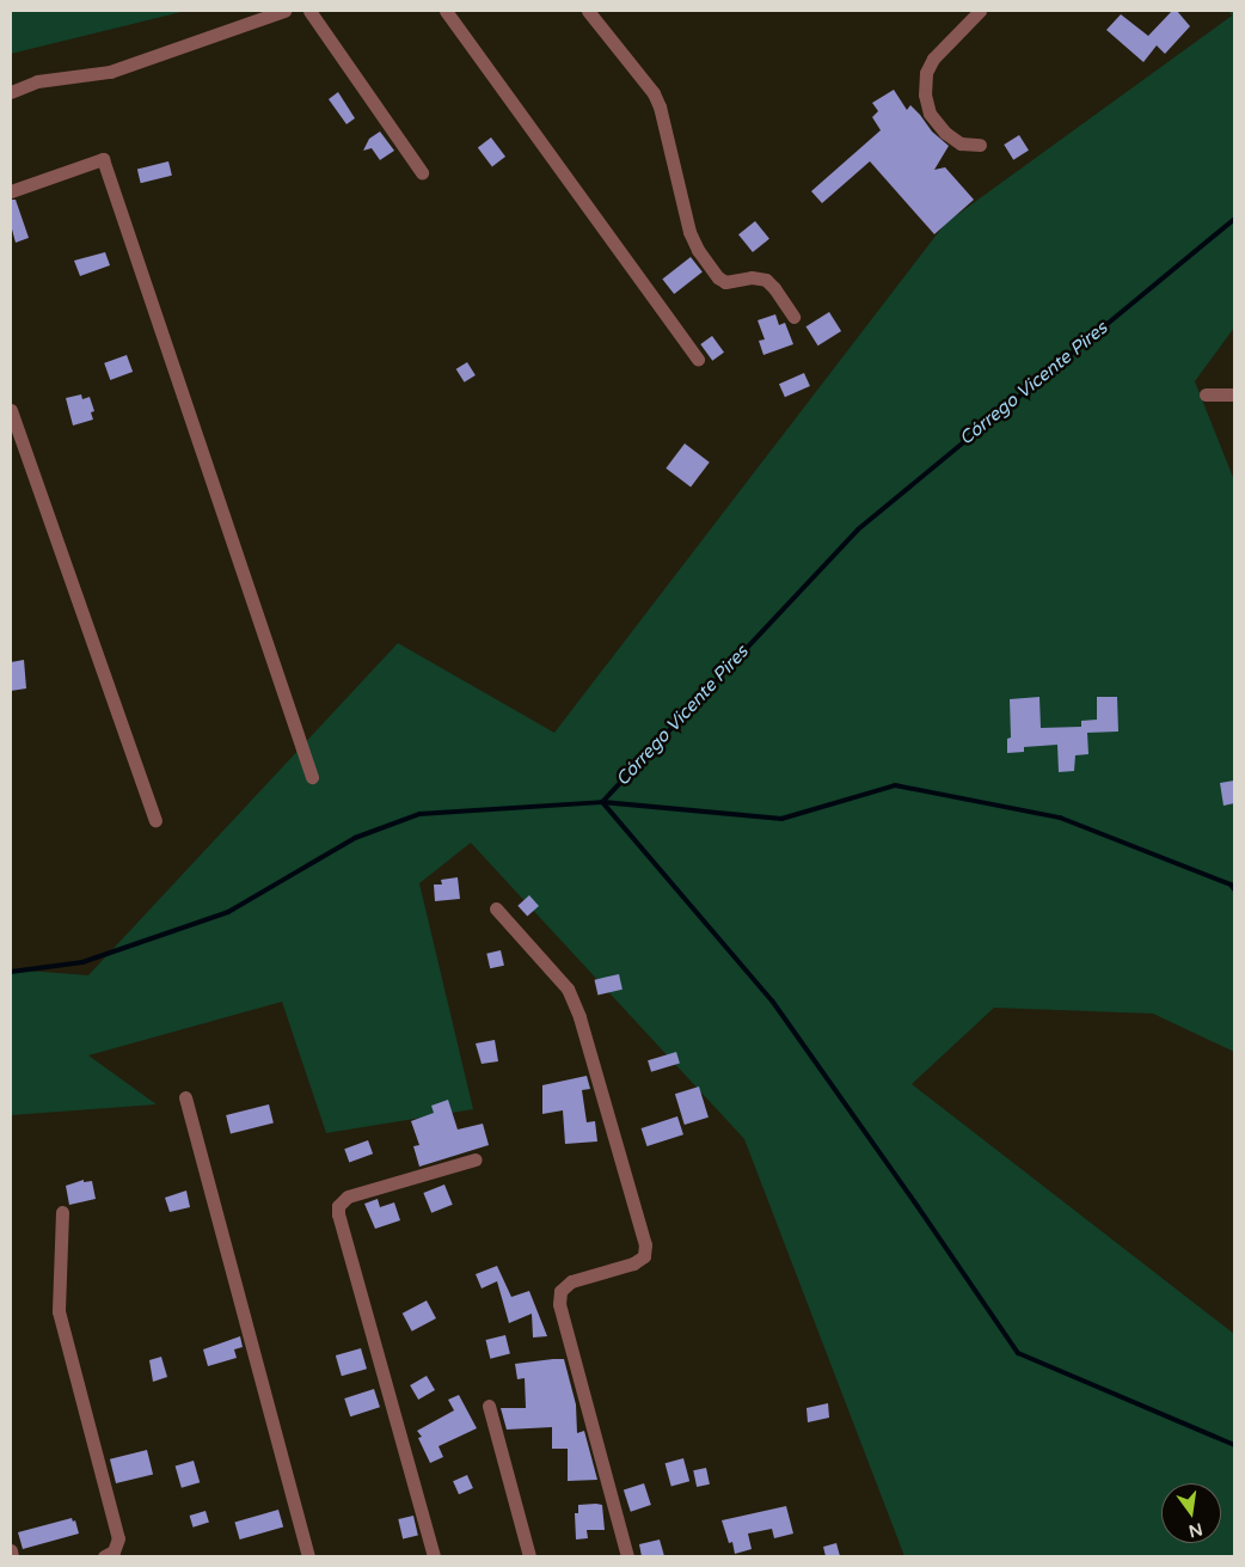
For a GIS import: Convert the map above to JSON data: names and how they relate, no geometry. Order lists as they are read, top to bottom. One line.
{"water":["Córrego Vicente Pires"],"north":"bottom"}
